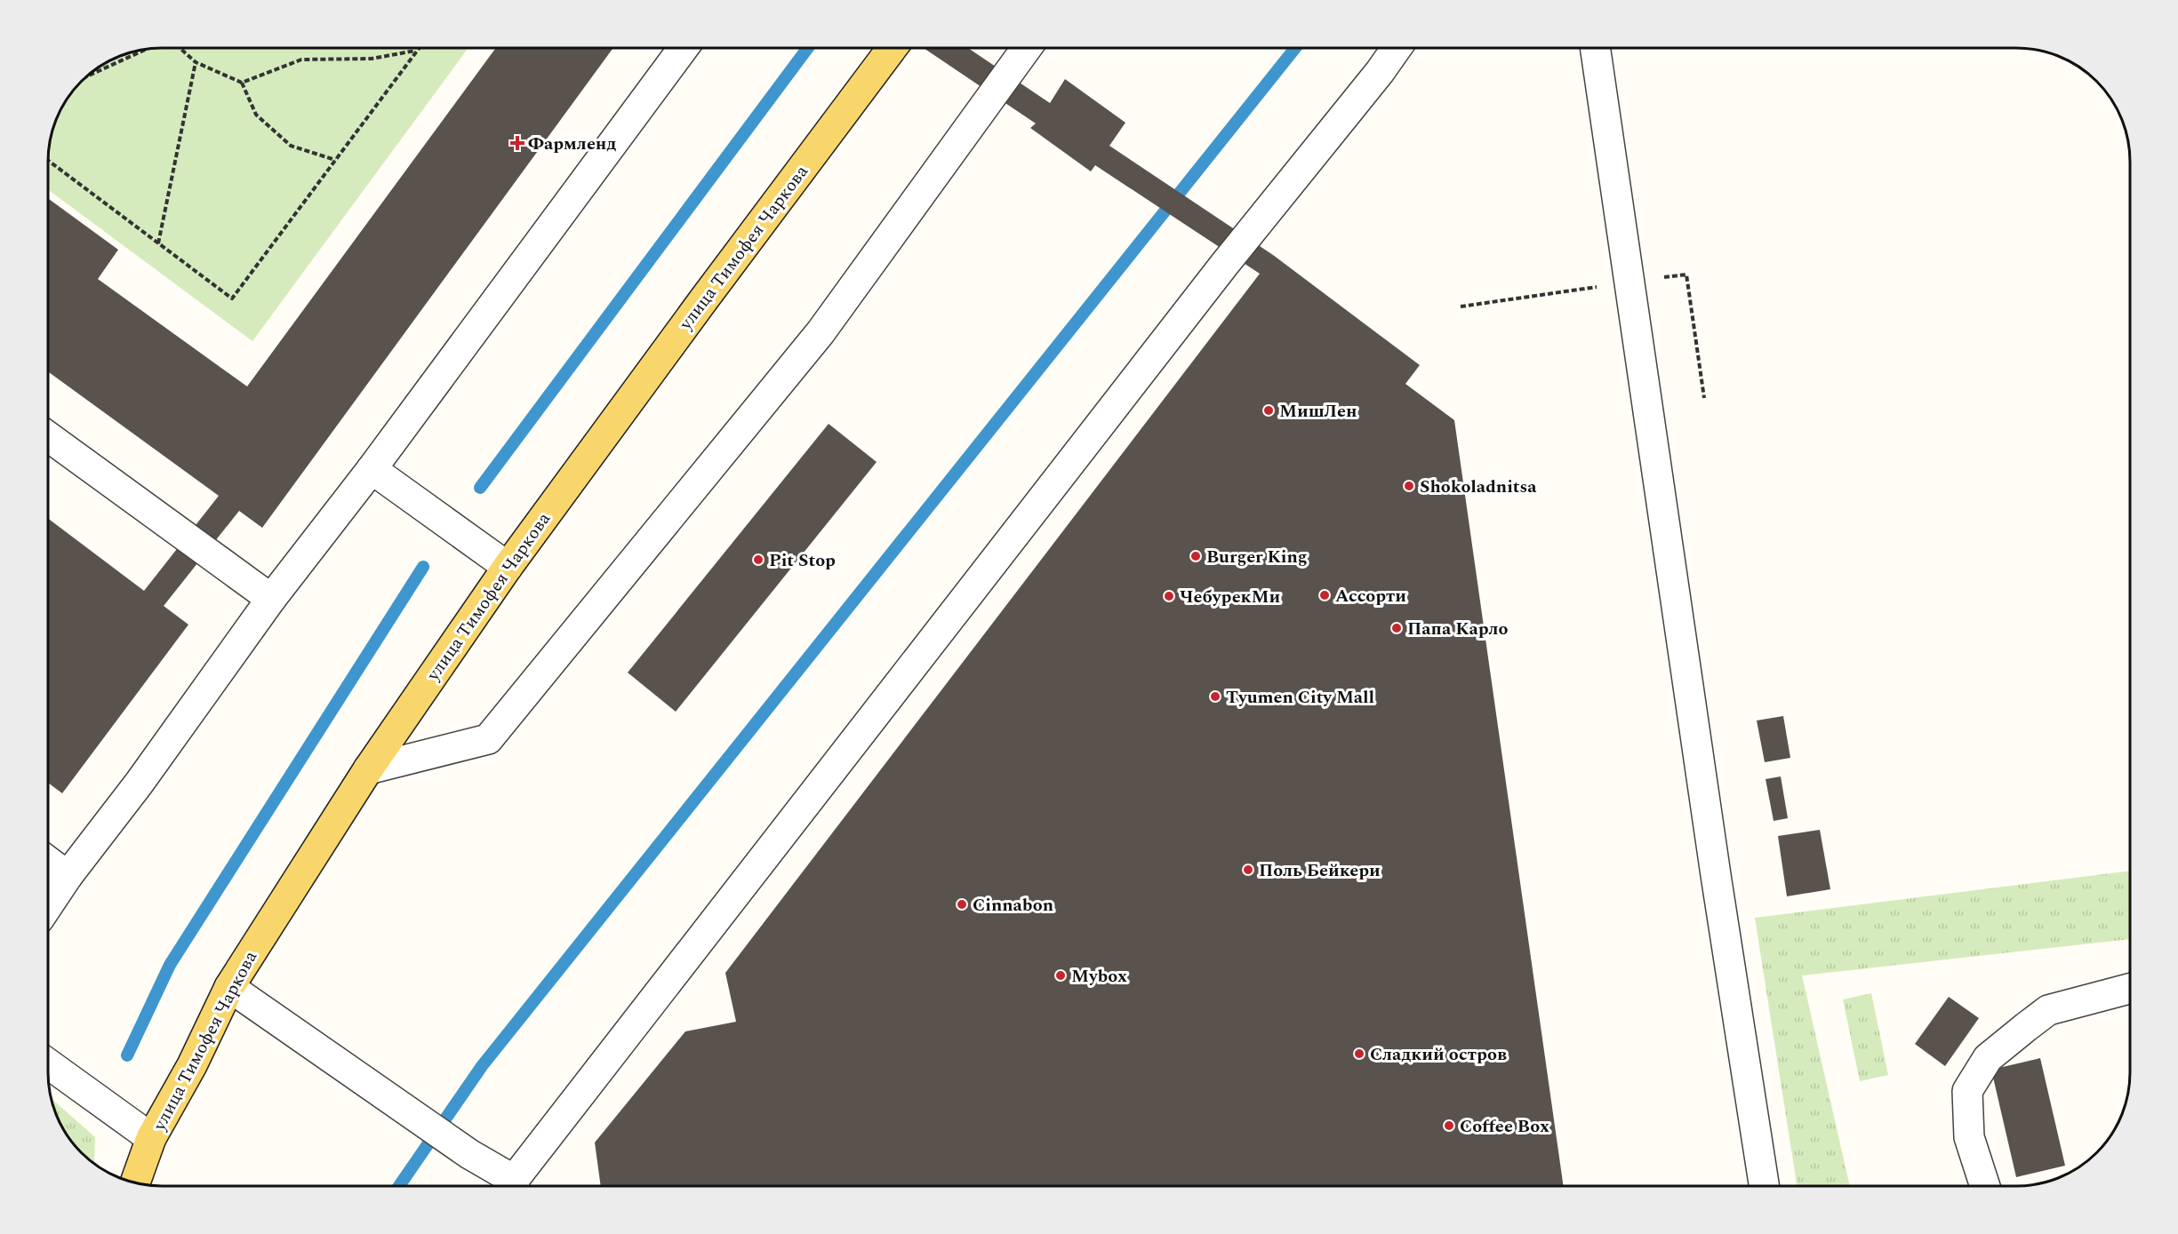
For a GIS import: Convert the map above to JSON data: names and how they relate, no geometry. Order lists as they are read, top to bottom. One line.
{"streets":{"main road":["улица Тимофея Чаркова"]},"places":{"health":["Фармленд"],"other":["МишЛен","Shokoladnitsa","Burger King","Pit Stop","Ассорти","ЧебурекМи","Папа Карло","Tyumen City Mall","Поль Бейкери","Cinnabon","Mybox","Сладкий остров","Coffee Box"]}}
